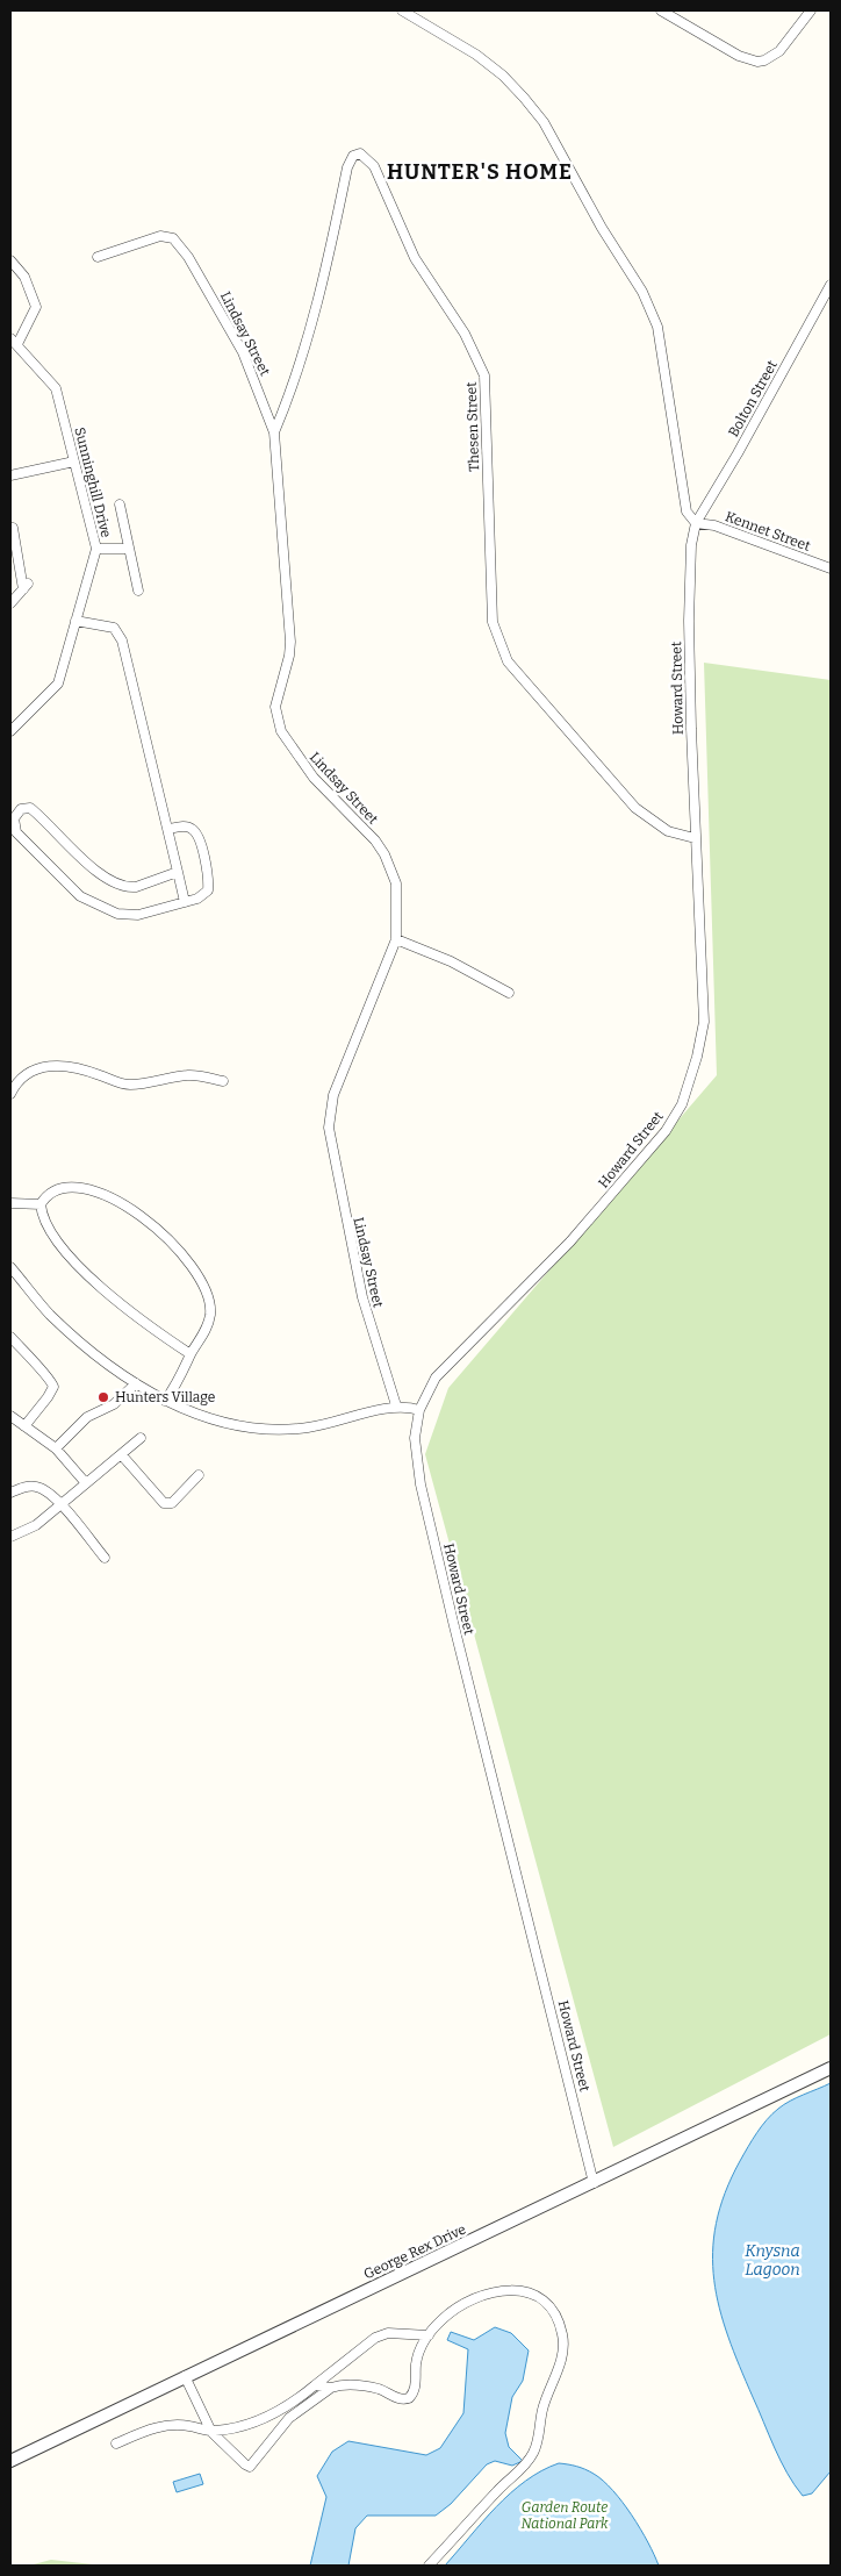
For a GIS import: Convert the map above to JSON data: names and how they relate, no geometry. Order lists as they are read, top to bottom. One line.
{"streets":{"street":["Lindsay Street","Bolton Street","Thesen Street","Sunninghill Drive","Kennet Street","Howard Street","George Rex Drive"]},"crossings":[["Lindsay Street","Thesen Street"],["Bolton Street","Kennet Street"],["Bolton Street","Howard Street"],["Thesen Street","Howard Street"],["Kennet Street","Howard Street"],["Howard Street","George Rex Drive"]],"districts":["HUNTER'S HOME"],"water":["Knysna Lagoon"],"parks":["Garden Route National Park"],"places":["Hunters Village"]}
